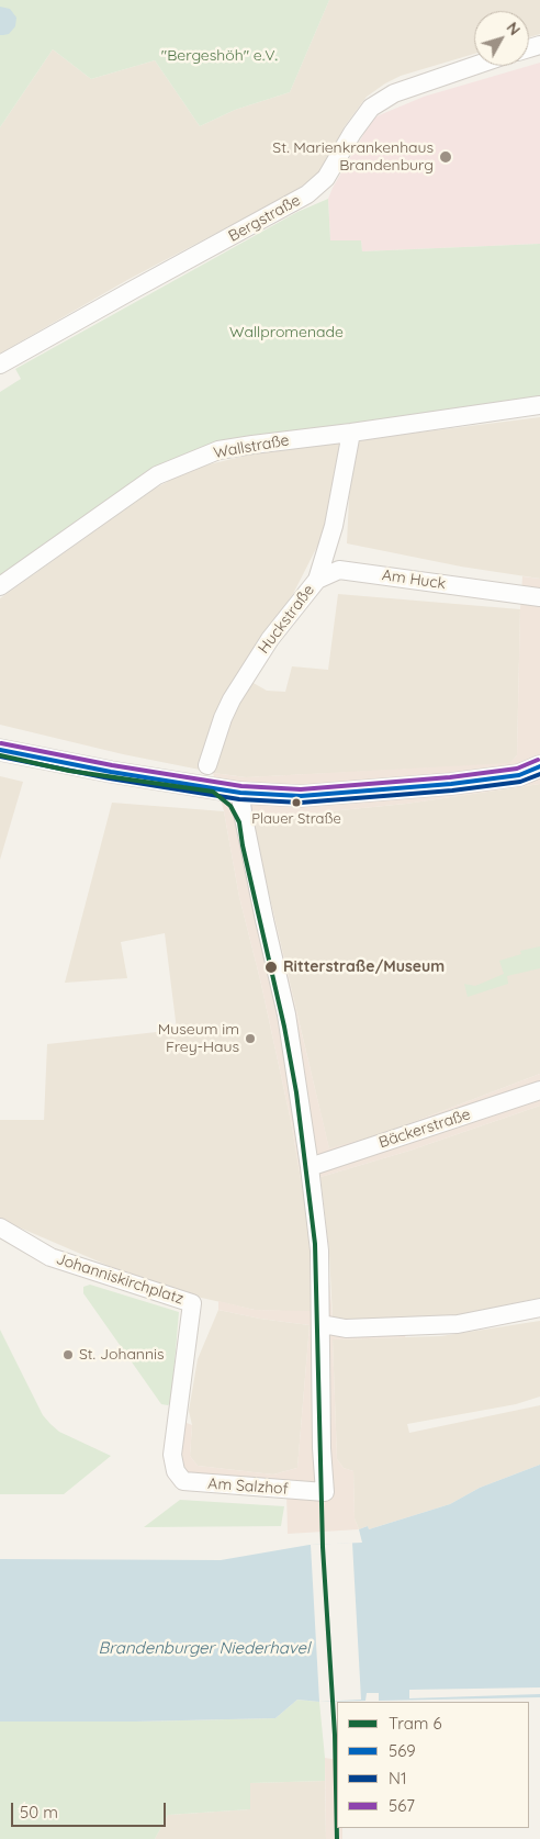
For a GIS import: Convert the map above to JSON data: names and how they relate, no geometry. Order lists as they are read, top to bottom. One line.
{"streets":{"street":["Bergstraße","Wallstraße","Am Huck","Huckstraße","Bäckerstraße","Johanniskirchplatz","Am Salzhof"]},"crossings":[["Wallstraße","Huckstraße"],["Am Huck","Huckstraße"],["Johanniskirchplatz","Am Salzhof"]],"water":["Brandenburger Niederhavel"],"parks":["\"Bergeshöh\" e.V.","Wallpromenade"],"places":["St. Marienkrankenhaus Brandenburg","Plauer Straße","Ritterstraße/Museum","Museum im Frey-Haus","St. Johannis"],"lines":["transit line 567","transit line 569","tram line 6","transit line N1"],"legend":["Tram 6","569","N1","567"],"scale_bar":"50 m","north":"top right"}
